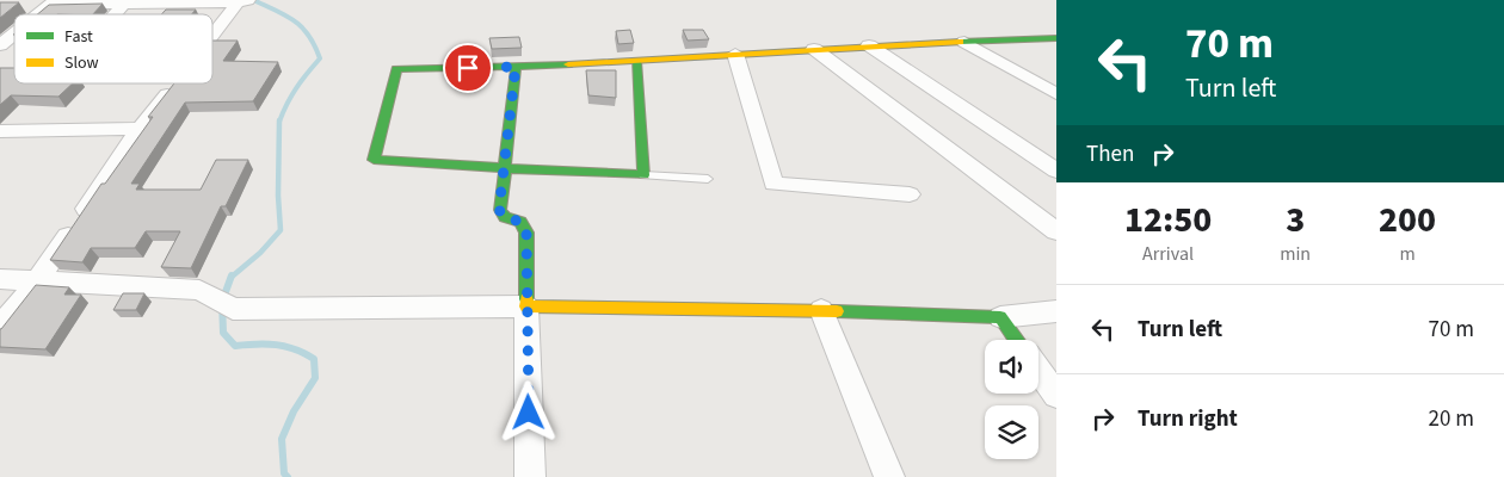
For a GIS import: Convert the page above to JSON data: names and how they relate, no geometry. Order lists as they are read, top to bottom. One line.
{"legend":["Fast","Slow"],"page":{"turn":["70 m","Turn left"],"then":"Then","eta":["12:50","Arrival","3","min","200","m"],"list":[{"name":"Turn left","value":"70 m"},{"name":"Turn right","value":"20 m"}]}}
